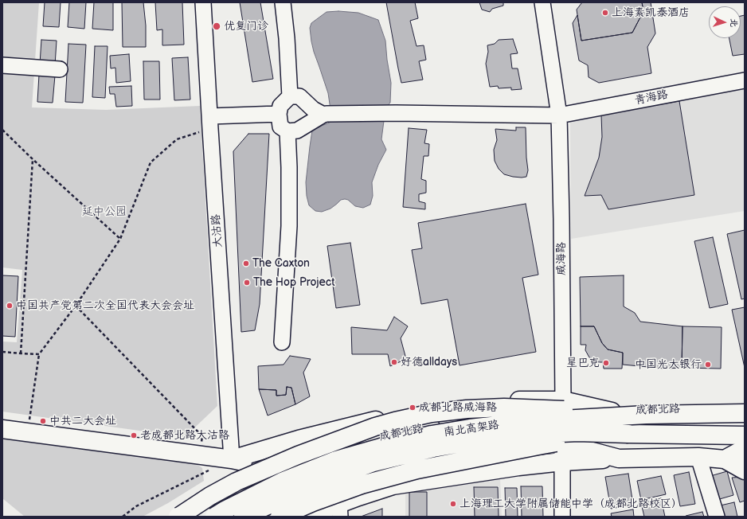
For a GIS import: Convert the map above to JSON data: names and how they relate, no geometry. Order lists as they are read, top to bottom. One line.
{"streets":{"main road":["成都北路","南北高架路"],"street":["青海路","大沽路","威海路"]},"crossings":[["青海路","威海路"],["威海路","成都北路"]],"parks":["延中公园"],"places":["上海素凯泰酒店","优复门诊","The Caxton","The Hop Project","中国共产党第二次全国代表大会会址","好德alldays","星巴克","中国光大银行","成都北路威海路","中共二大会址","老成都北路大沽路","上海理工大学附属储能中学（成都北路校区）"],"north":"right"}
